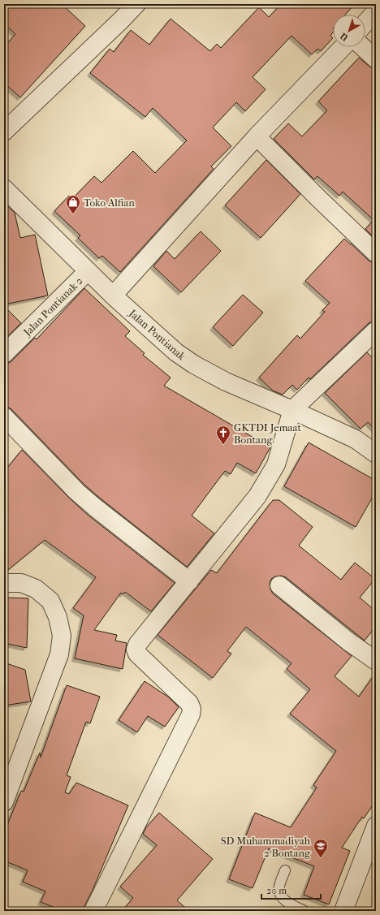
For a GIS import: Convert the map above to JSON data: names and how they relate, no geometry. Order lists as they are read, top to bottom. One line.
{"streets":{"street":["Jalan Pontianak 2","Jalan Pontianak"]},"crossings":[["Jalan Pontianak 2","Jalan Pontianak"]],"places":{"shop":["Toko Alfian"],"church":["GKTDI Jemaat Bontang"],"school or university":["SD Muhammadiyah 2 Bontang"]},"scale_bar":"20 m","north":"bottom left"}
